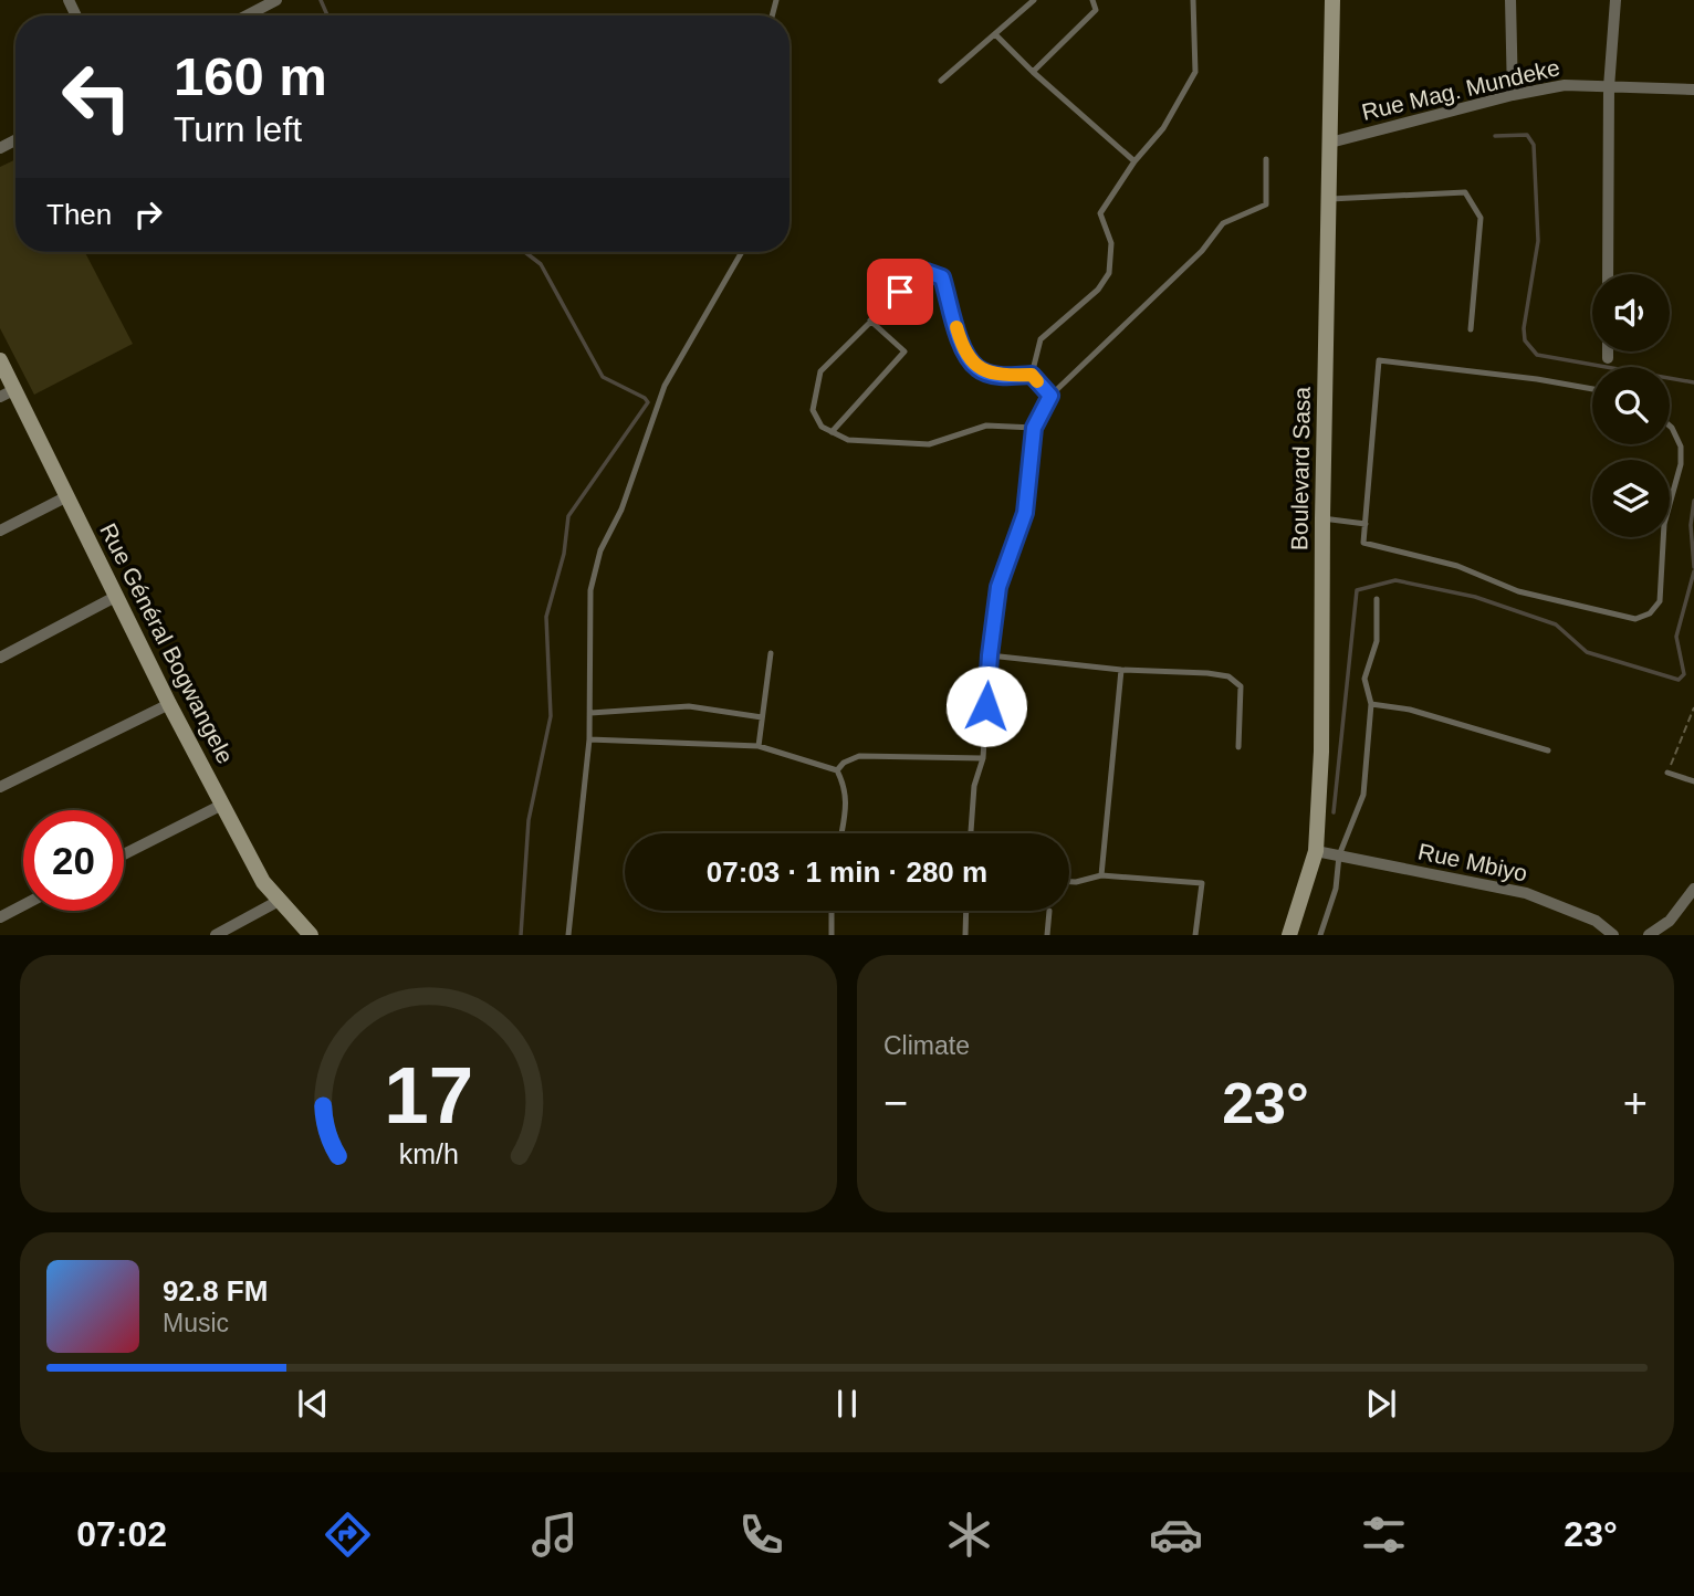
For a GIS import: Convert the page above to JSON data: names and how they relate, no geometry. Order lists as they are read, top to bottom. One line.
{"streets":{"street":["Rue Mag. Mundeke","Boulevard Sasa","Rue Général Bogwangele","Rue Mbiyo"]},"crossings":[["Rue Mag. Mundeke","Boulevard Sasa"],["Boulevard Sasa","Rue Mbiyo"]],"page":{"turn":["160 m","Turn left"],"then":"Then","limit":"20","trip":"07:03 · 1 min · 280 m","tile":"Climate","heat":["−","23°","+"],"song":["92.8 FM","Music"],"tabs":["07:02","23°"],"gauge":["17","km/h"]}}
